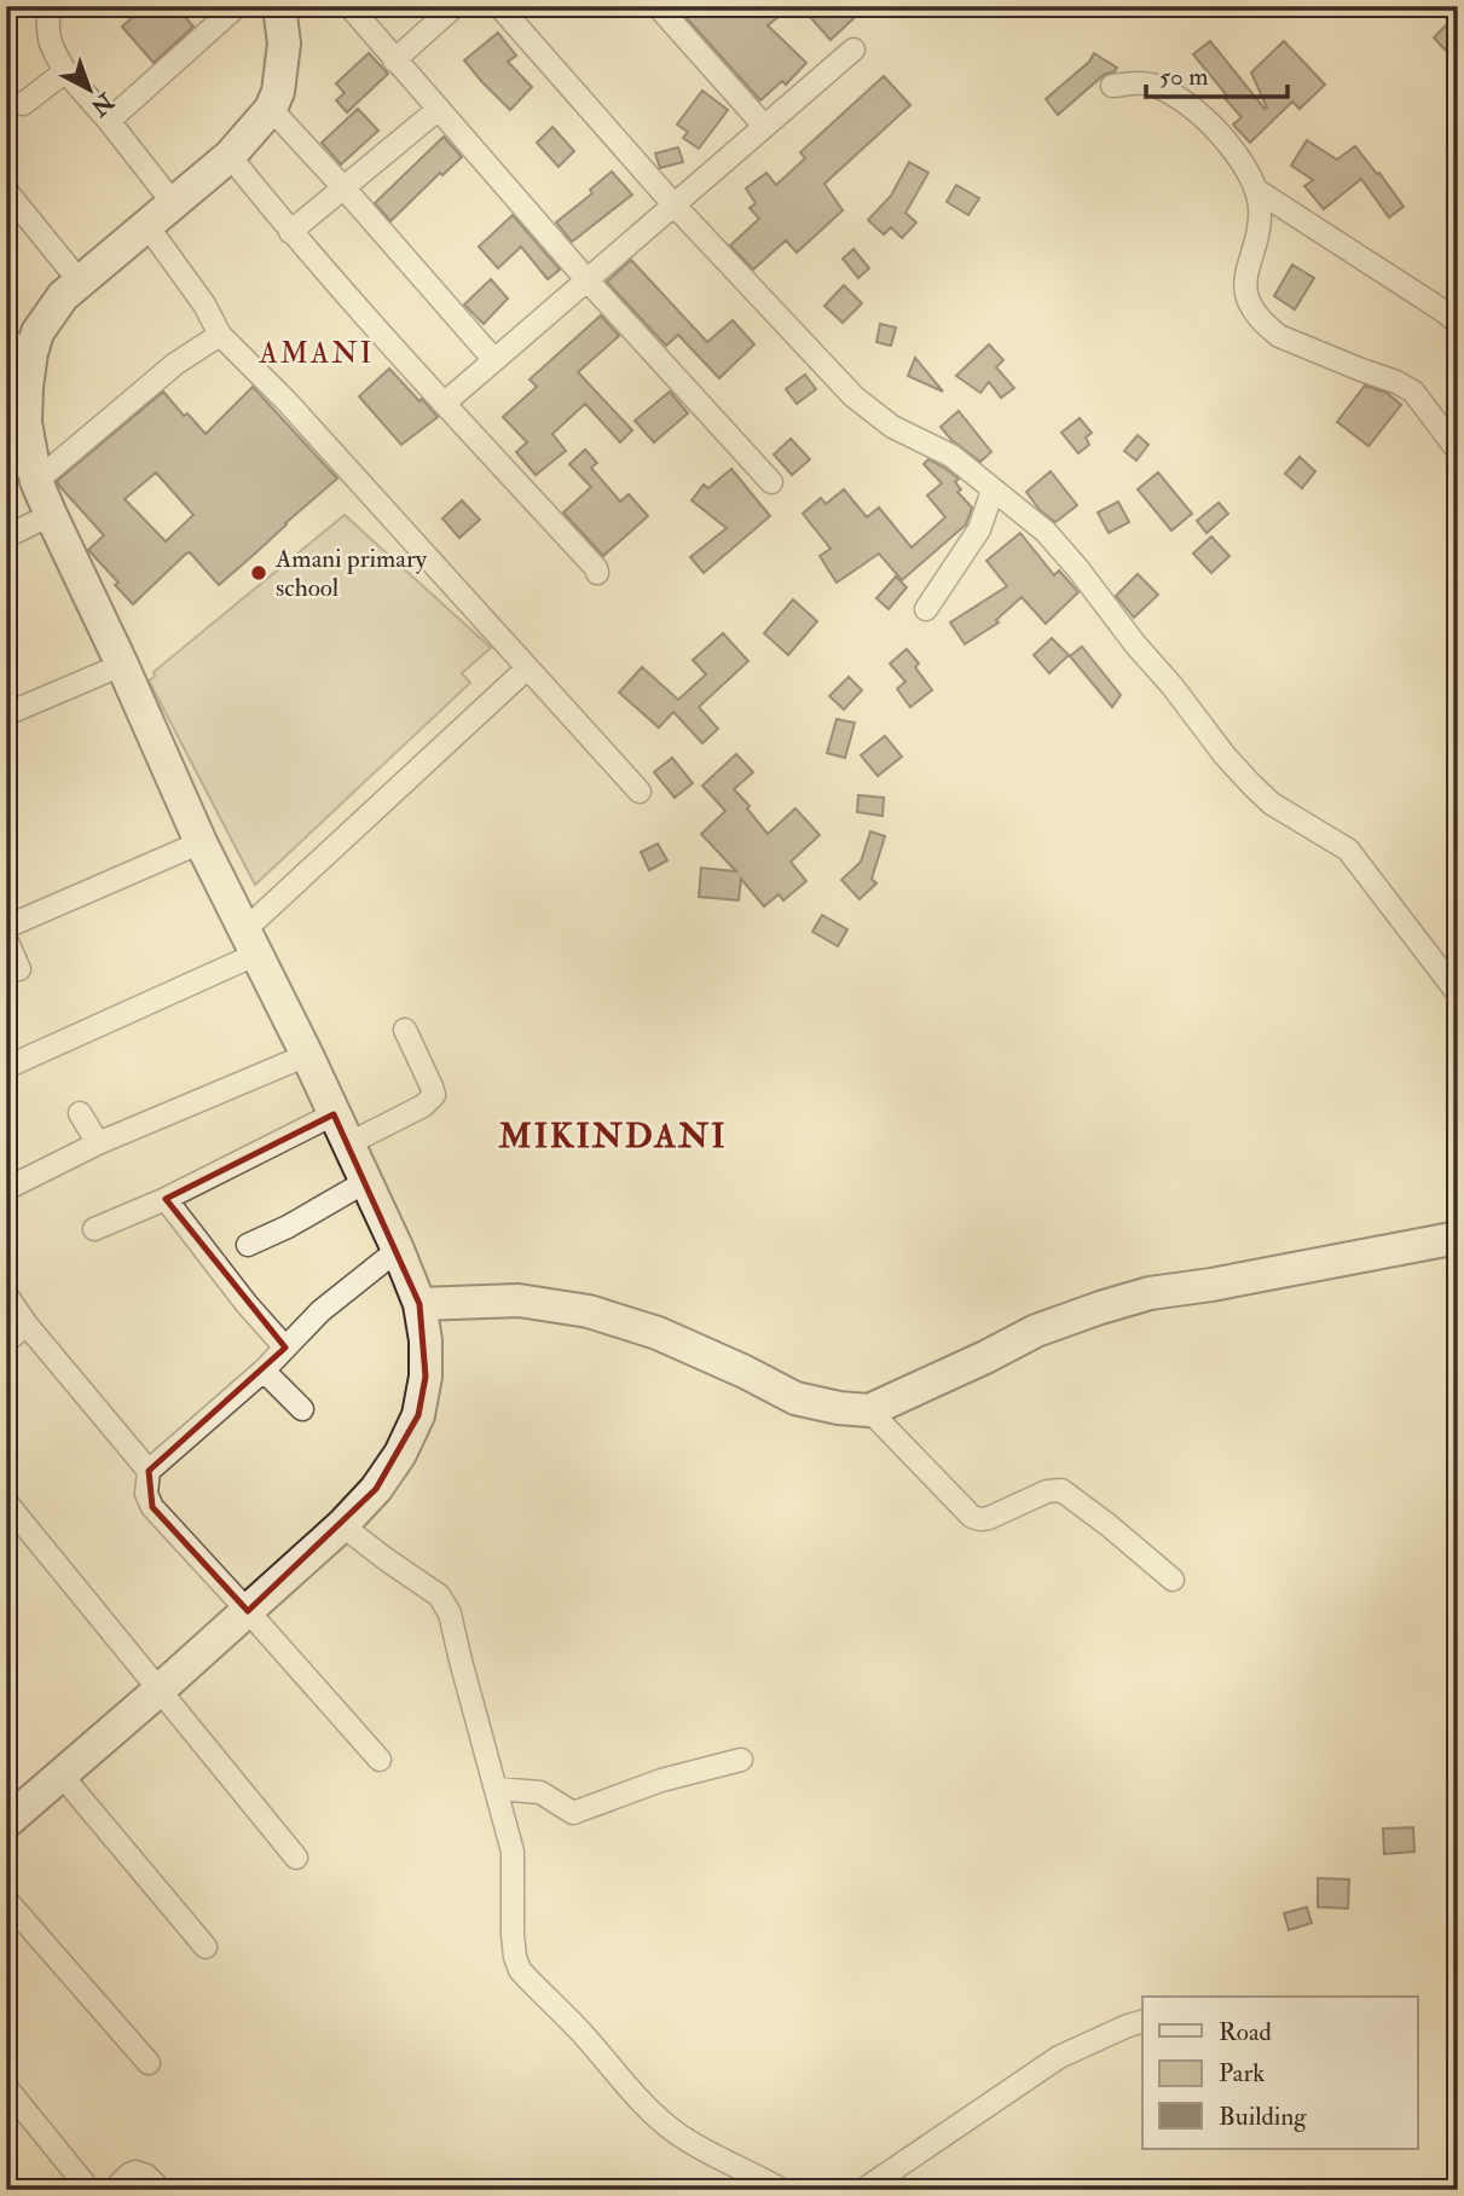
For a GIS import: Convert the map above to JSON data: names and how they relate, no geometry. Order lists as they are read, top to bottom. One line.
{"districts":["AMANI","MIKINDANI"],"places":["Amani primary school"],"legend":["Road","Park","Building"],"scale_bar":"50 m","north":"bottom right"}
